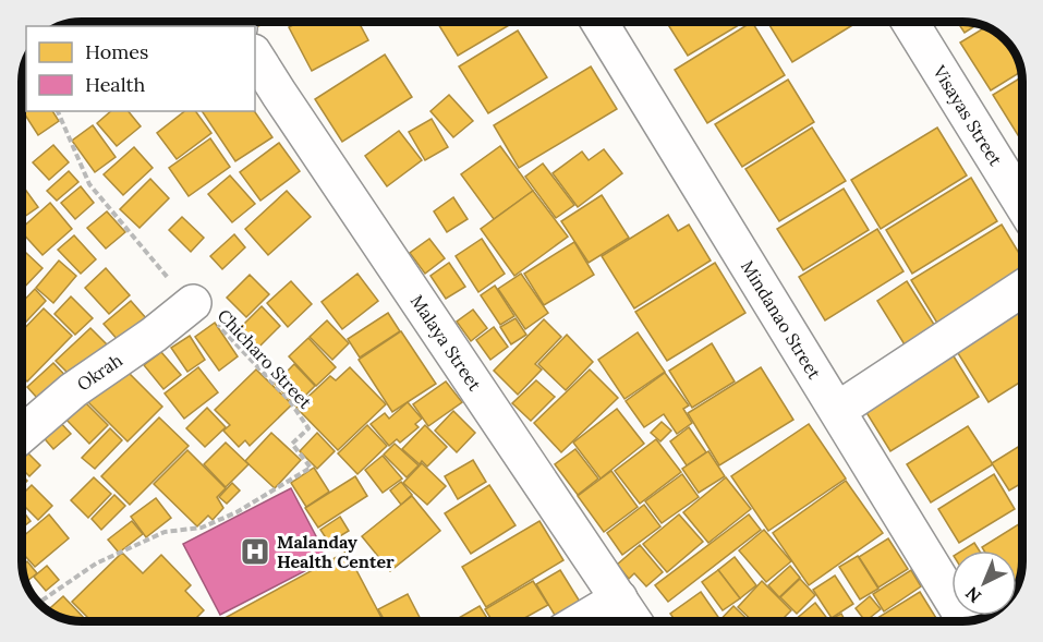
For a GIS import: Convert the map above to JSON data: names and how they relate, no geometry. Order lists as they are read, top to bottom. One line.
{"streets":{"street":["Visayas Street","Mindanao Street","Malaya Street","Okrah"],"path":["Chicharo Street"]},"crossings":[["Chicharo Street","Okrah"]],"places":{"hospital":["Malanday Health Center"]},"legend":["Homes","Health"],"north":"bottom left"}
